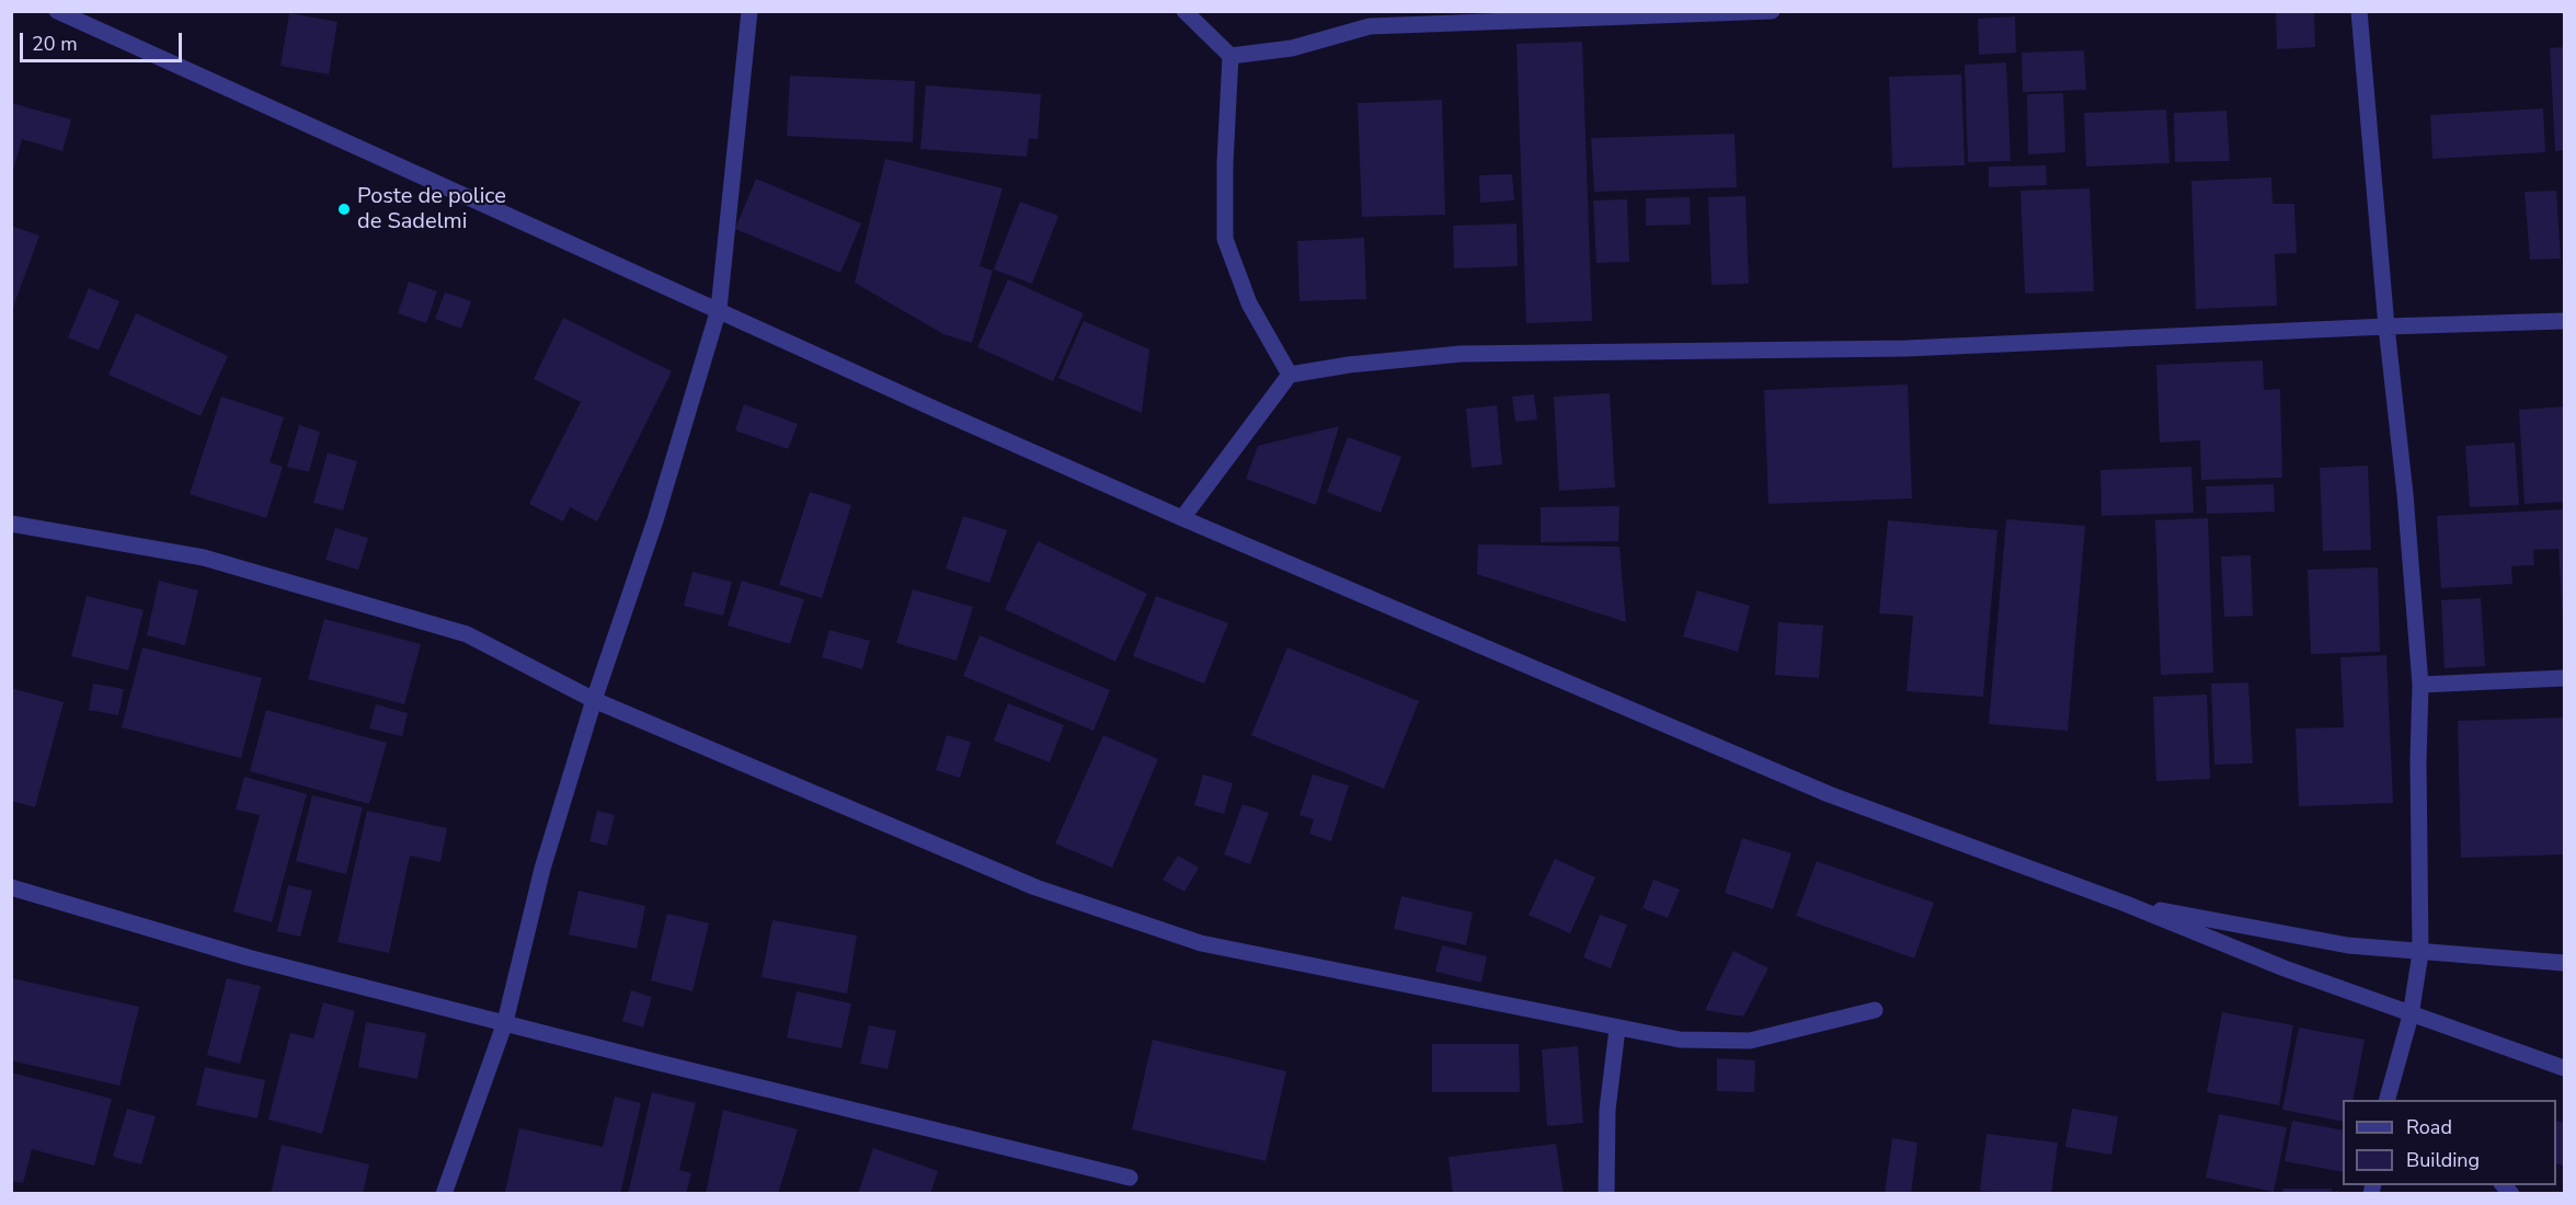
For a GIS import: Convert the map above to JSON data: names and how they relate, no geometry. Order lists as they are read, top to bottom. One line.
{"places":["Poste de police de Sadelmi"],"legend":["Road","Building"],"scale_bar":"20 m"}
